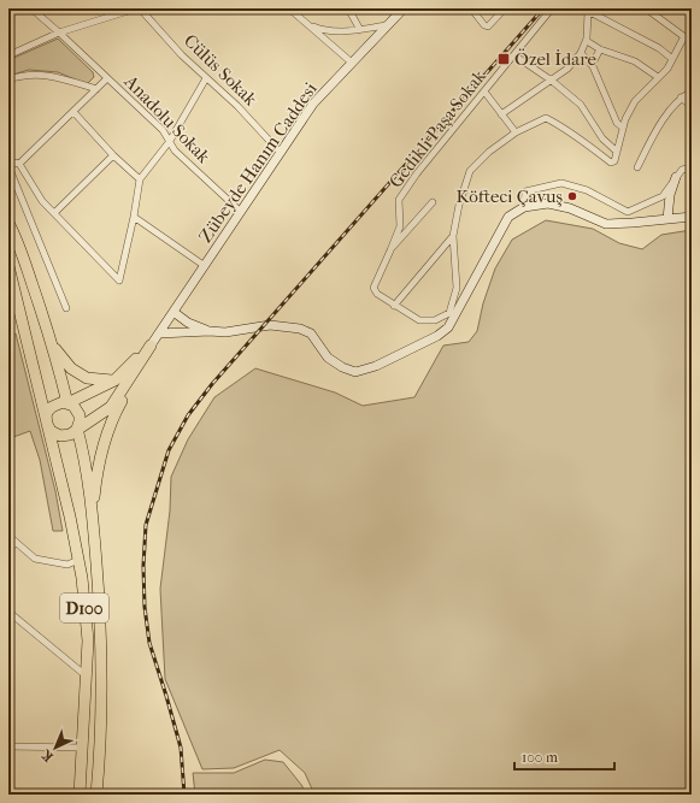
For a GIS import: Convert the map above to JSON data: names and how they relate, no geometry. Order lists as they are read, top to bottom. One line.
{"streets":{"highway":["D100"],"street":["Cülüs Sokak","Anadolu Sokak","Gedikli Paşa Sokak","Zübeyde Hanım Caddesi"]},"crossings":[["Cülüs Sokak","Zübeyde Hanım Caddesi"],["Anadolu Sokak","Zübeyde Hanım Caddesi"]],"places":{"transit":["Özel İdare"],"other":["Köfteci Çavuş"]},"scale_bar":"100 m","north":"bottom left"}
